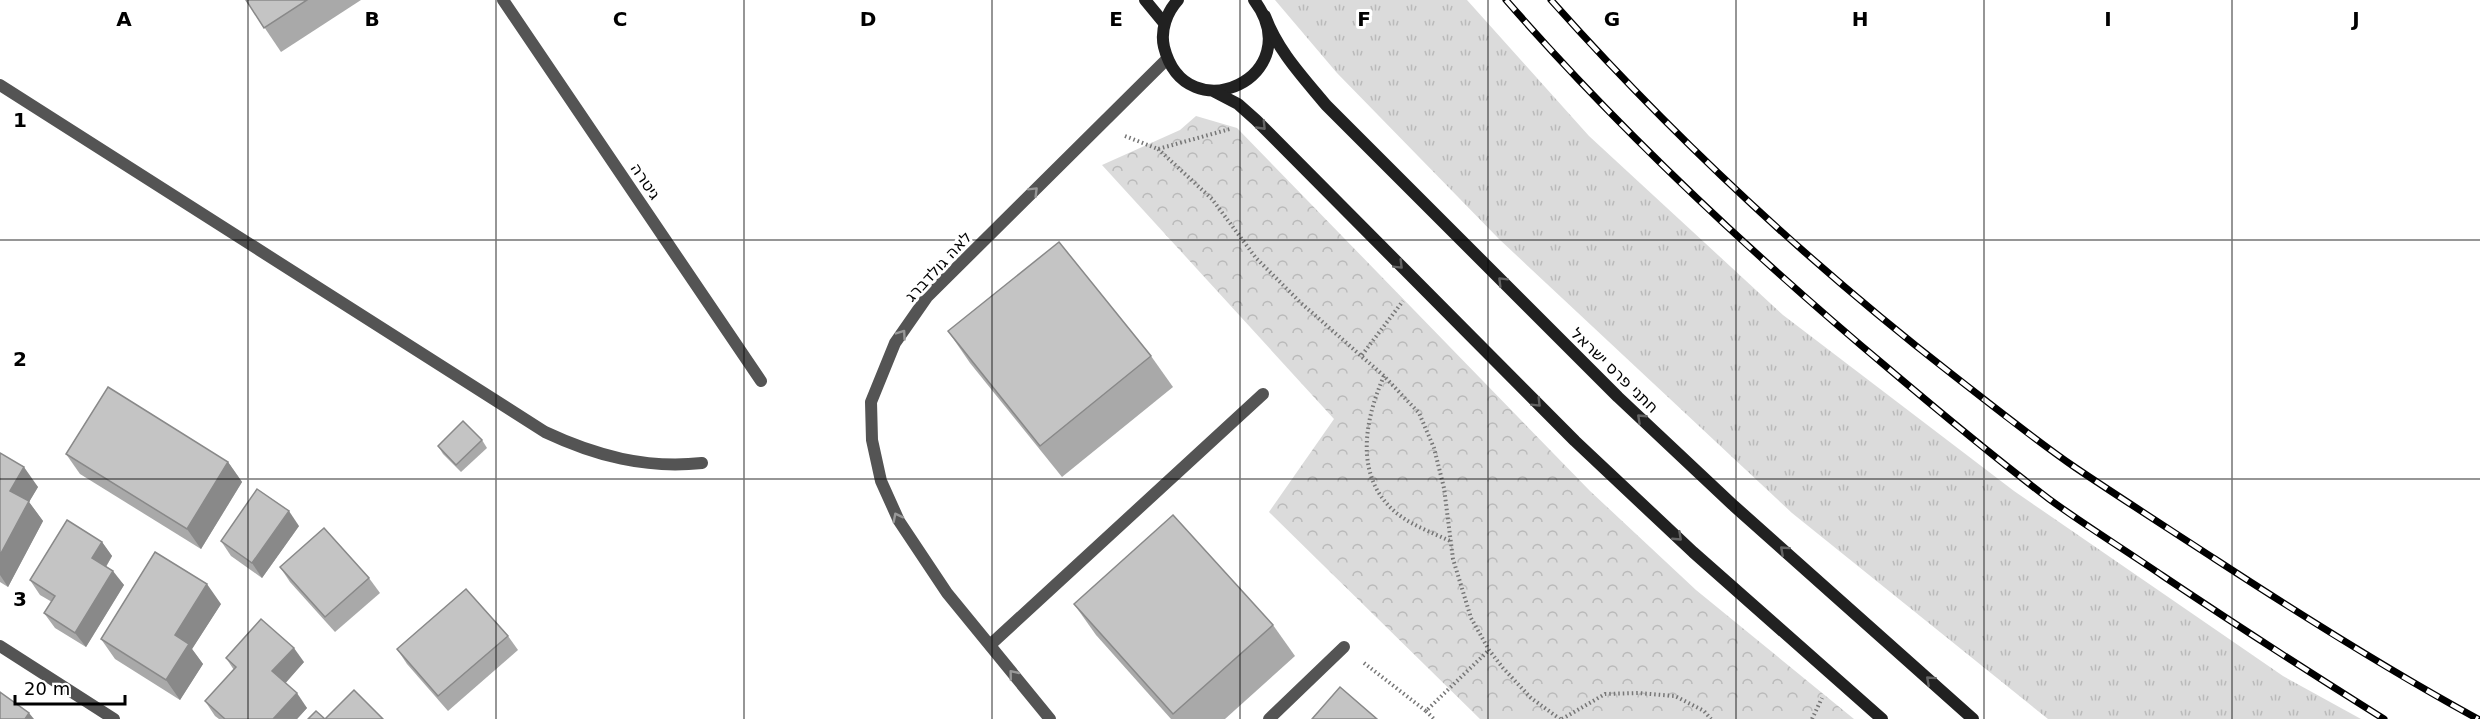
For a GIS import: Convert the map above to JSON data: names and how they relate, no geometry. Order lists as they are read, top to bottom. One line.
{"streets":{"main road":["חתני פרס ישראל"],"street":["גיטרה","לאה גולדברג"]},"one_way":["לאה גולדברג"],"scale_bar":"20 m","grid":{"columns":["A","B","C","D","E","F","G","H","I","J"],"rows":["1","2","3"]}}
